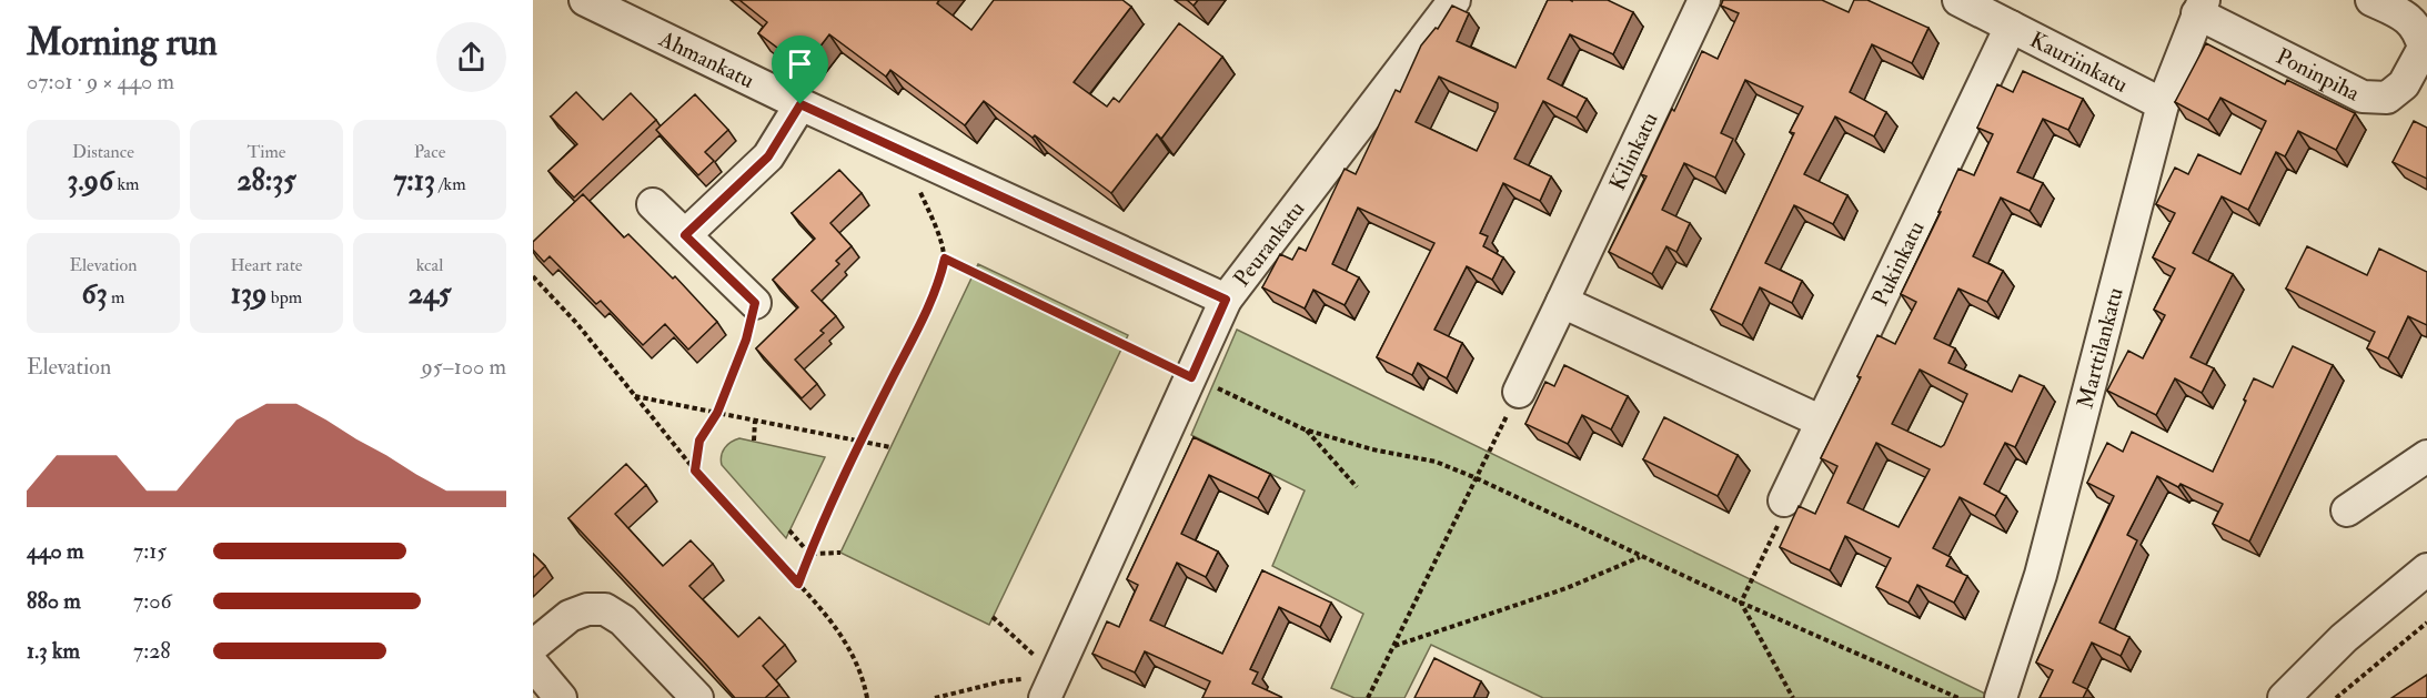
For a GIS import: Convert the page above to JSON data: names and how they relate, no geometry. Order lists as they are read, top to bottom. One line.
{"streets":{"street":["Ahmankatu","Kauriinkatu","Poninpiha","Kilinkatu","Peurankatu","Pukinkatu","Marttilankatu"]},"crossings":[["Ahmankatu","Peurankatu"],["Kauriinkatu","Pukinkatu"],["Kauriinkatu","Marttilankatu"],["Poninpiha","Marttilankatu"]],"page":{"heading":["Morning run","07:01 · 9 × 440 m"],"stats":[["Distance","3.96 km"],["Time","28:35"],["Pace","7:13 /km"],["Elevation","63 m"],["Heart rate","139 bpm"],["kcal","245"]],"chart":["Elevation","95–100 m"],"list":[{"name":"440 m","note":"7:15"},{"name":"880 m","note":"7:06"},{"name":"1.3 km","note":"7:28"}]}}
